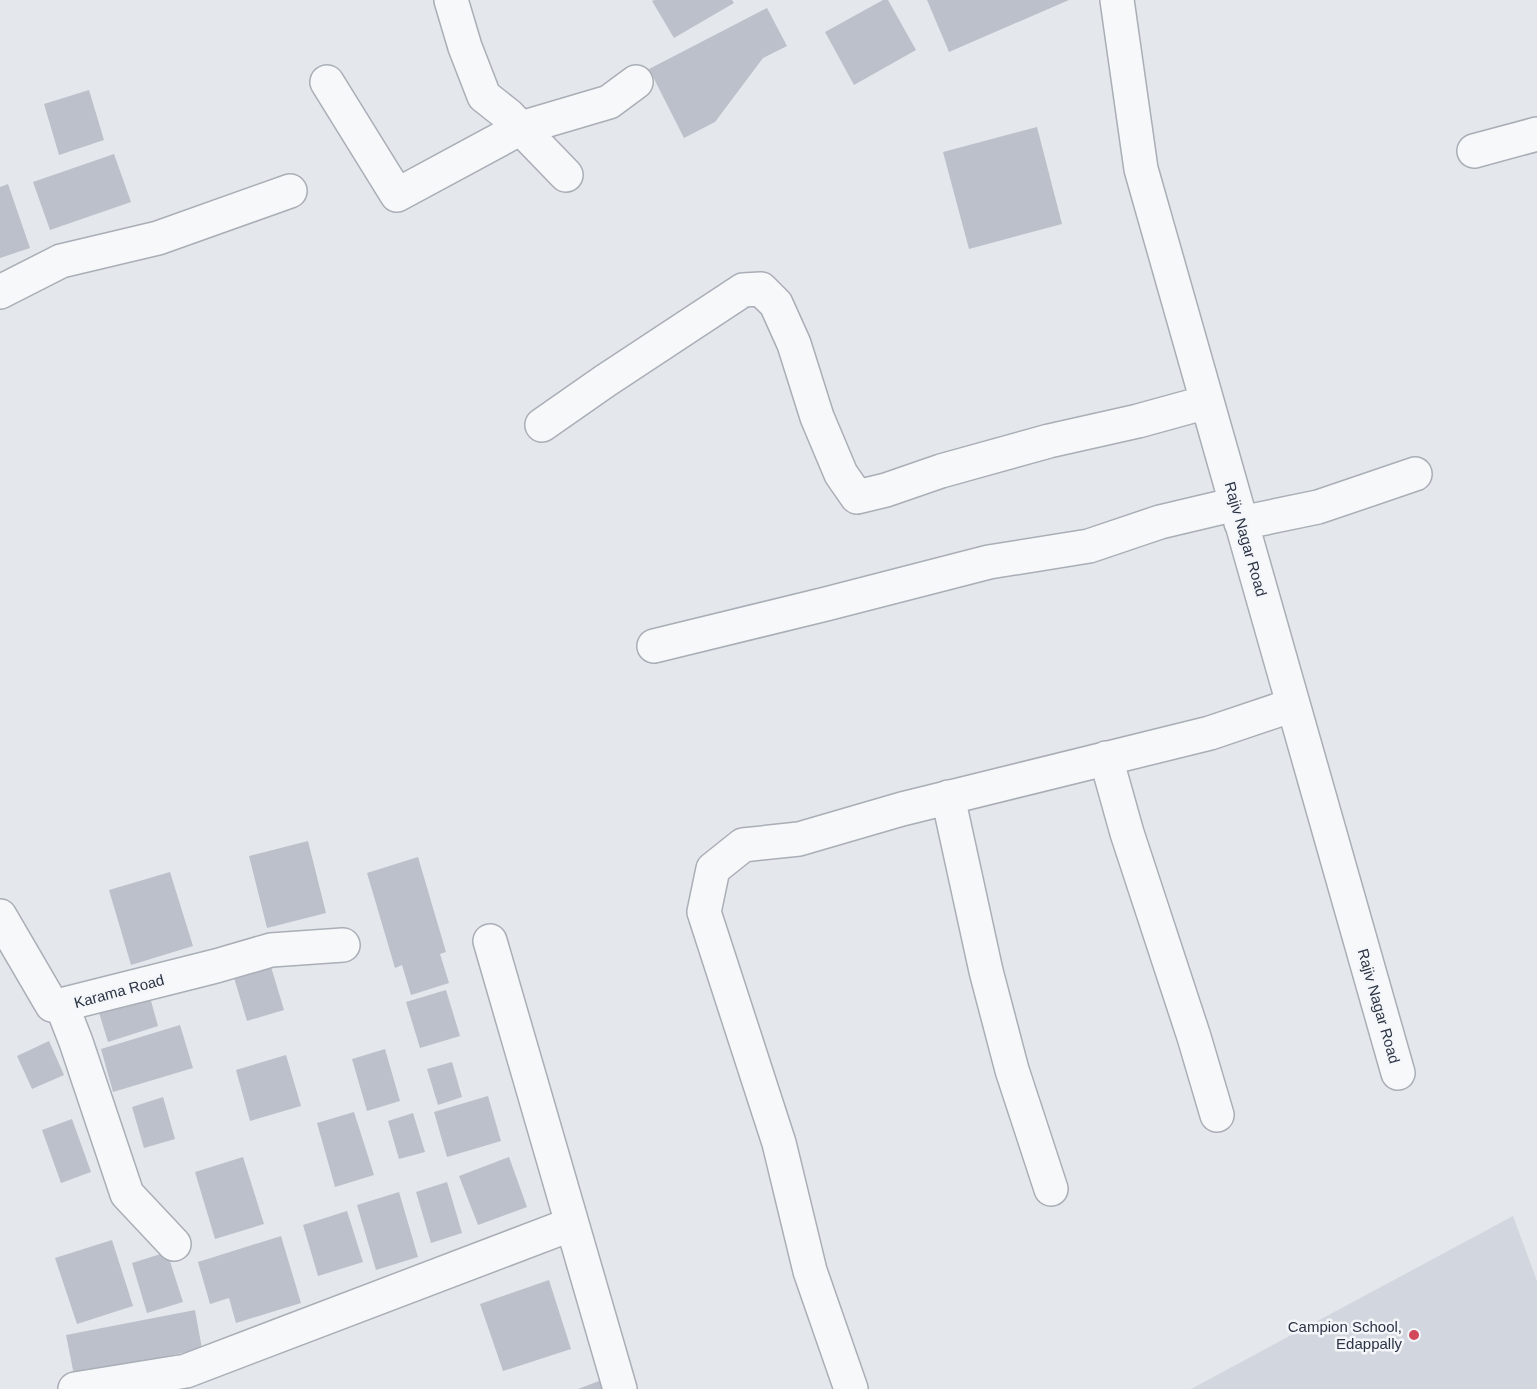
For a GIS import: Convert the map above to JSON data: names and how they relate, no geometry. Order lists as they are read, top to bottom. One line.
{"streets":{"street":["Rajiv Nagar Road","Karama Road"]},"places":["Campion School, Edappally"]}
